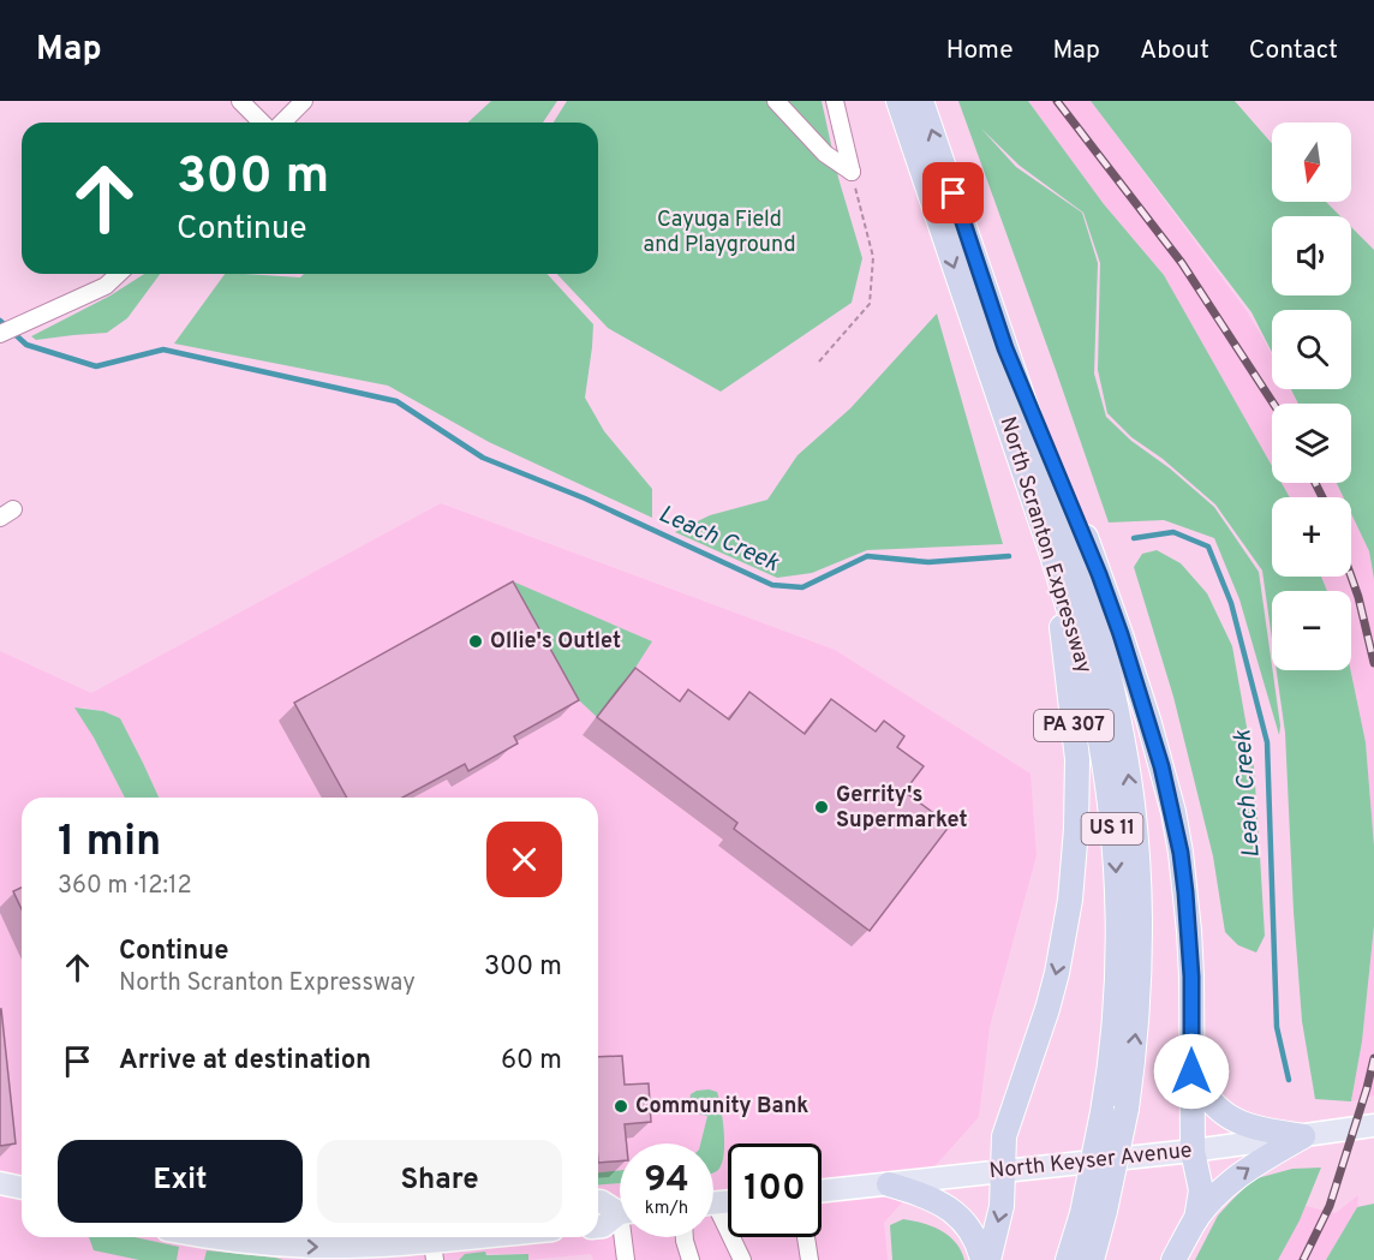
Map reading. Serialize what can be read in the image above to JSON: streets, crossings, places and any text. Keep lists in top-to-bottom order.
{
  "streets": {
    "highway": ["North Scranton Expressway", "PA 307", "US 11"],
    "main road": ["North Keyser Avenue"]
  },
  "crossings": [
    ["North Scranton Expressway", "PA 307"],
    ["PA 307", "North Keyser Avenue"]
  ],
  "water": ["Leach Creek"],
  "parks": ["Cayuga Field and Playground"],
  "places": ["Ollie's Outlet", "Gerrity's Supermarket", "Community Bank"],
  "north": "bottom",
  "page": {
    "header": "Map",
    "nav": [
      "Home",
      "Map",
      "About",
      "Contact"
    ],
    "map_buttons": ["+", "−"],
    "turn": ["300 m", "Continue"],
    "heading": ["1 min", "360 m · 12:12"],
    "list": [
      {
        "name": "Continue",
        "note": "North Scranton Expressway",
        "value": "300 m"
      },
      {
        "name": "Arrive at destination",
        "value": "60 m"
      }
    ],
    "buttons": ["Exit", "Share"],
    "speed": "94 km/h",
    "limit": "100"
  }
}
